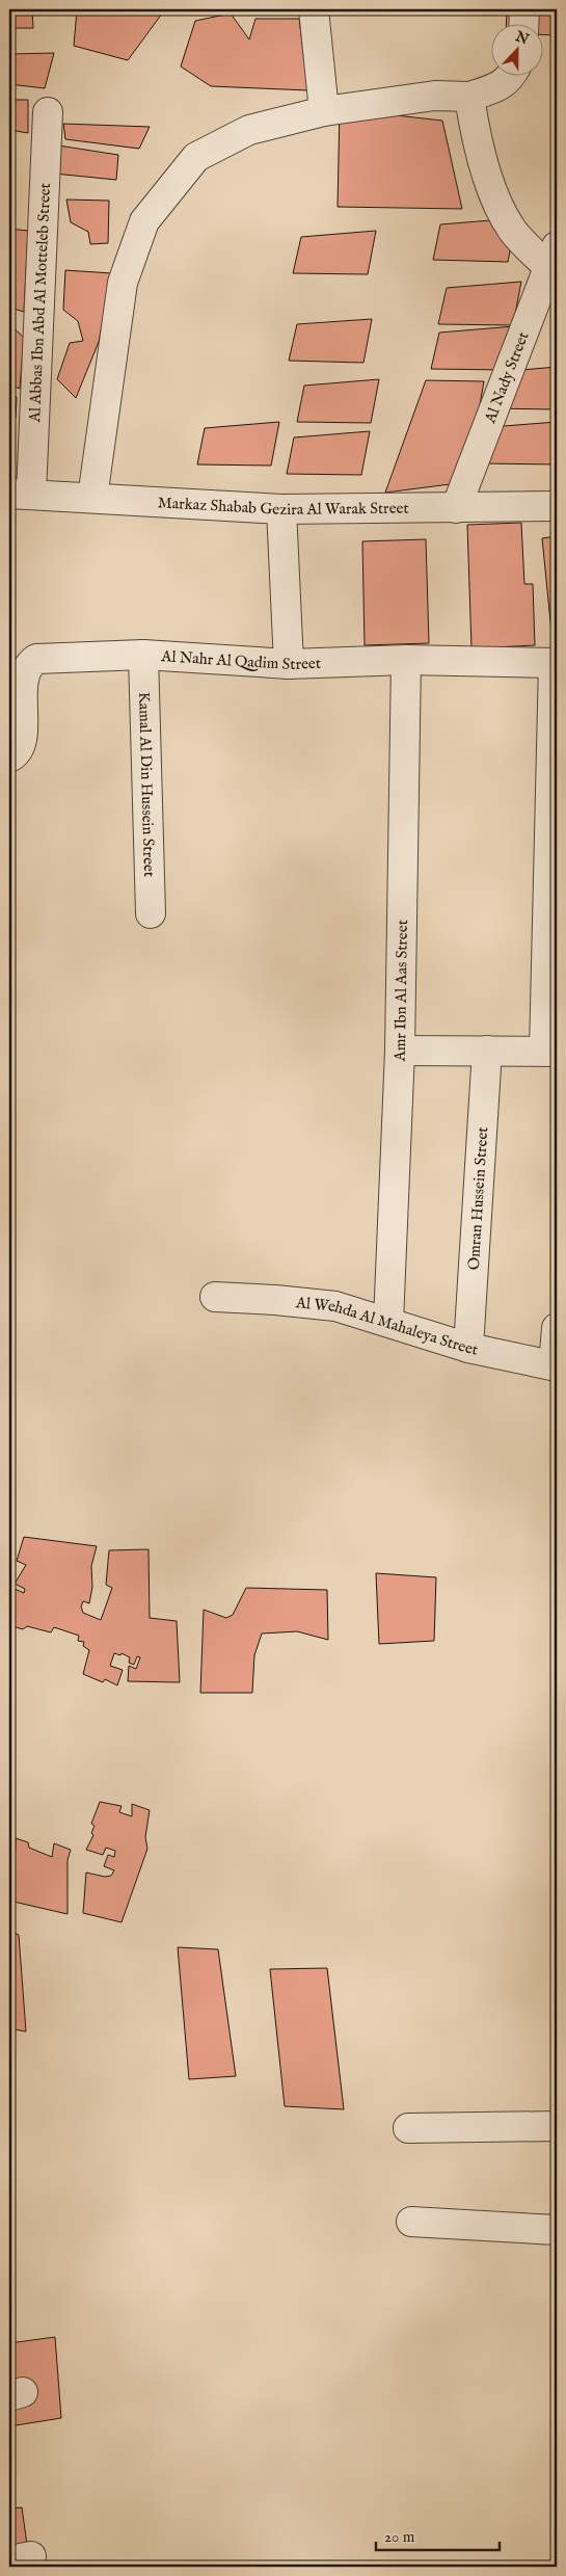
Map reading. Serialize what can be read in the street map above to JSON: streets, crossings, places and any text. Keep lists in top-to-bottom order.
{
  "streets": {
    "street": [
      "Al Abbas Ibn Abd Al Motteleb Street",
      "Al Nady Street",
      "Markaz Shabab Gezira Al Warak Street",
      "Al Nahr Al Qadim Street",
      "Kamal Al Din Hussein Street",
      "Amr Ibn Al Aas Street",
      "Omran Hussein Street",
      "Al Wehda Al Mahaleya Street"
    ]
  },
  "crossings": [
    ["Al Abbas Ibn Abd Al Motteleb Street", "Markaz Shabab Gezira Al Warak Street"],
    ["Al Nady Street", "Markaz Shabab Gezira Al Warak Street"],
    ["Al Nahr Al Qadim Street", "Kamal Al Din Hussein Street"],
    ["Al Nahr Al Qadim Street", "Amr Ibn Al Aas Street"],
    ["Amr Ibn Al Aas Street", "Al Wehda Al Mahaleya Street"],
    ["Omran Hussein Street", "Al Wehda Al Mahaleya Street"]
  ],
  "scale_bar": "20 m",
  "north": "top"
}
